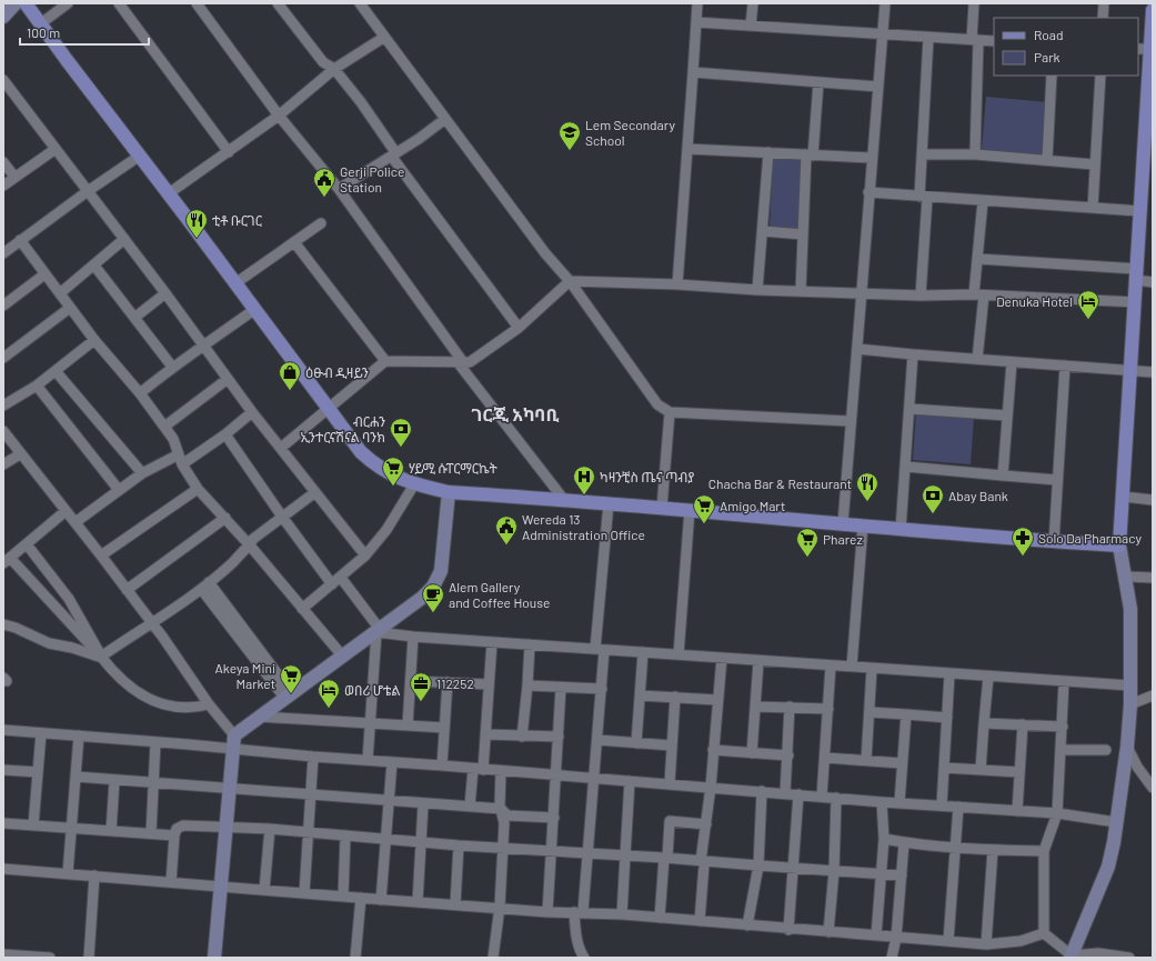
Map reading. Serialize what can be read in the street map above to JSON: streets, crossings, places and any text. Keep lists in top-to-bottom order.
{
  "districts": ["ገርጂ አካባቢ"],
  "places": {
    "school or university": ["Lem Secondary School"],
    "public building": ["Gerji Police Station", "Wereda 13 Administration Office"],
    "restaurant": ["ቲቶ ቡርገር", "Chacha Bar & Restaurant"],
    "hotel": ["Denuka Hotel", "ወበሪ ሆቴል"],
    "shop": ["ዕፁብ ዲዛይን"],
    "bank": ["ብርሐን ኢንተርናሽናል ባንክ", "Abay Bank"],
    "supermarket": [
      "ሃይሚ ሱፐርማርኬት",
      "Amigo Mart",
      "Pharez",
      "Akeya Mini Market"
    ],
    "hospital": ["ካዛንቺስ ጤና ጣብያ"],
    "pharmacy": ["Solo Da Pharmacy"],
    "cafe": ["Alem Gallery and Coffee House"],
    "office": ["112252"]
  },
  "legend": ["Road", "Park"],
  "scale_bar": "100 m"
}
